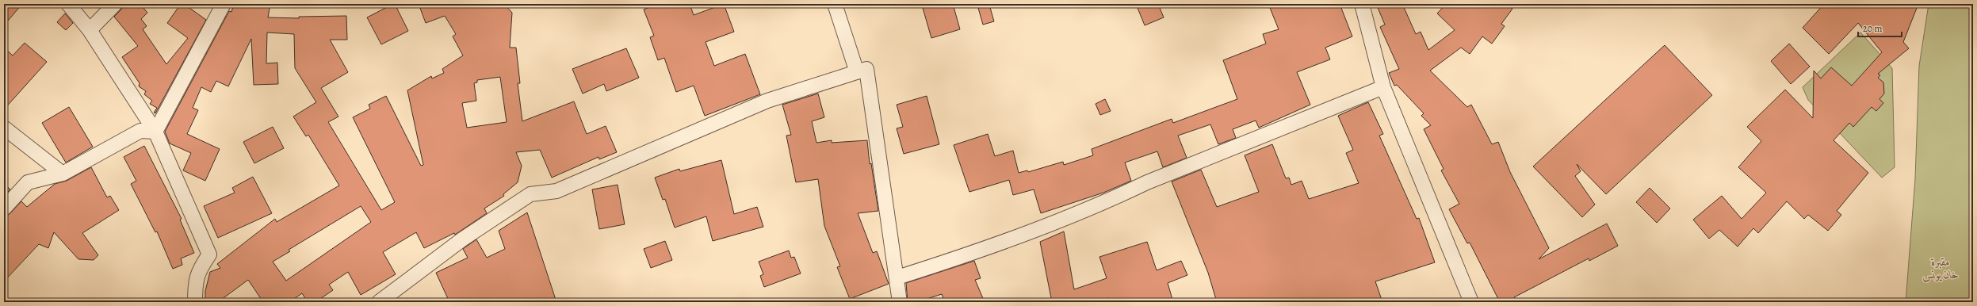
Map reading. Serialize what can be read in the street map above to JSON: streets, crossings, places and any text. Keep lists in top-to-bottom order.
{
  "parks": ["مقبرة خان يونس"],
  "scale_bar": "20 m"
}
